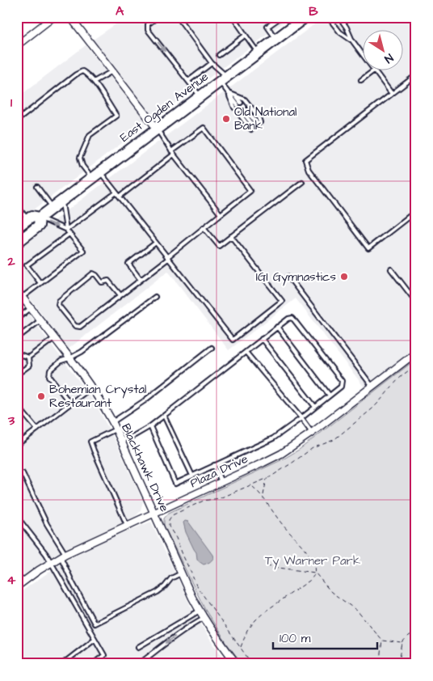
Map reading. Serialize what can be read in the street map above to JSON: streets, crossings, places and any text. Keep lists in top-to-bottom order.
{
  "streets": {
    "main road": ["East Ogden Avenue"],
    "street": ["Blackhawk Drive", "Plaza Drive"]
  },
  "crossings": [
    ["Blackhawk Drive", "Plaza Drive"]
  ],
  "parks": ["Ty Warner Park"],
  "places": ["Old National Bank", "IGI Gymnastics", "Bohemian Crystal Restaurant"],
  "scale_bar": "100 m",
  "north": "bottom right",
  "grid": {
    "columns": ["A", "B"],
    "rows": [
      "1",
      "2",
      "3",
      "4"
    ]
  }
}
